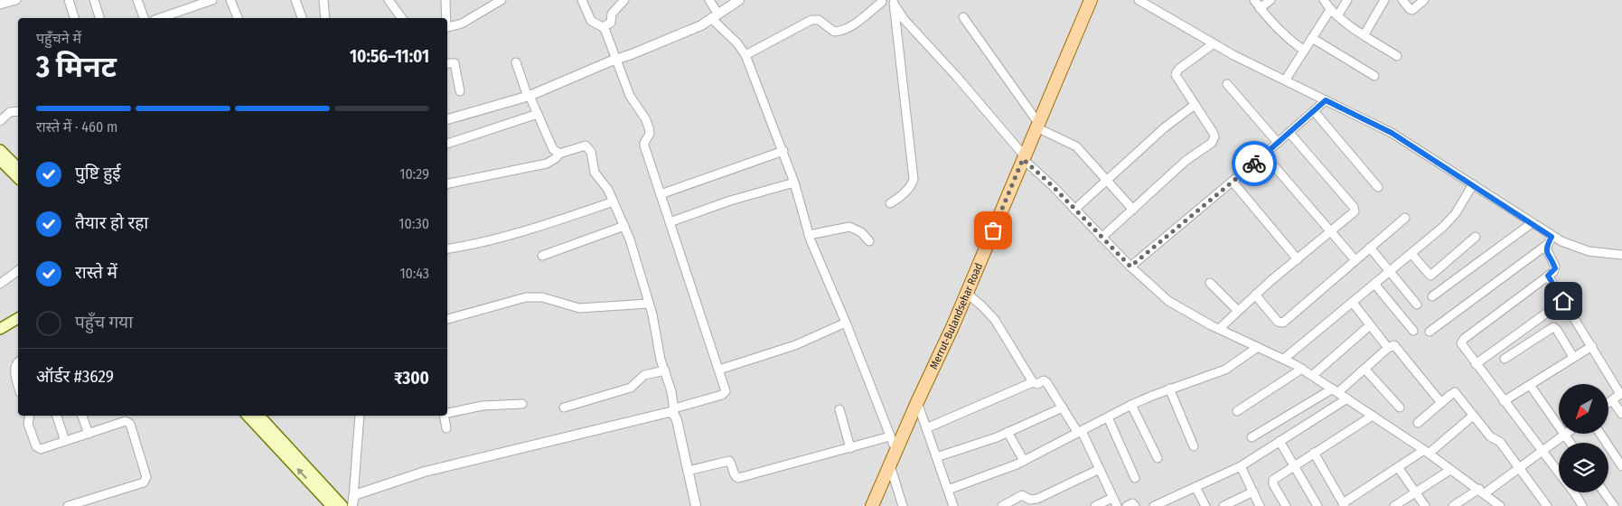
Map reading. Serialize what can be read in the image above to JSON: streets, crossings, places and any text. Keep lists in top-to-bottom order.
{
  "streets": {
    "main road": ["Merrut-Bulandsehar Road"]
  },
  "north": "bottom left",
  "page": {
    "heading": ["3 मिनट", "पहुँचने में", "10:56–11:01"],
    "panel": ["ऑर्डर #3629", "₹300"],
    "bar": "रास्ते में · 460 m",
    "list": [
      ["पुष्टि हुई", "10:29"],
      ["तैयार हो रहा", "10:30"],
      ["रास्ते में", "10:43"],
      "पहुँच गया"
    ]
  }
}
